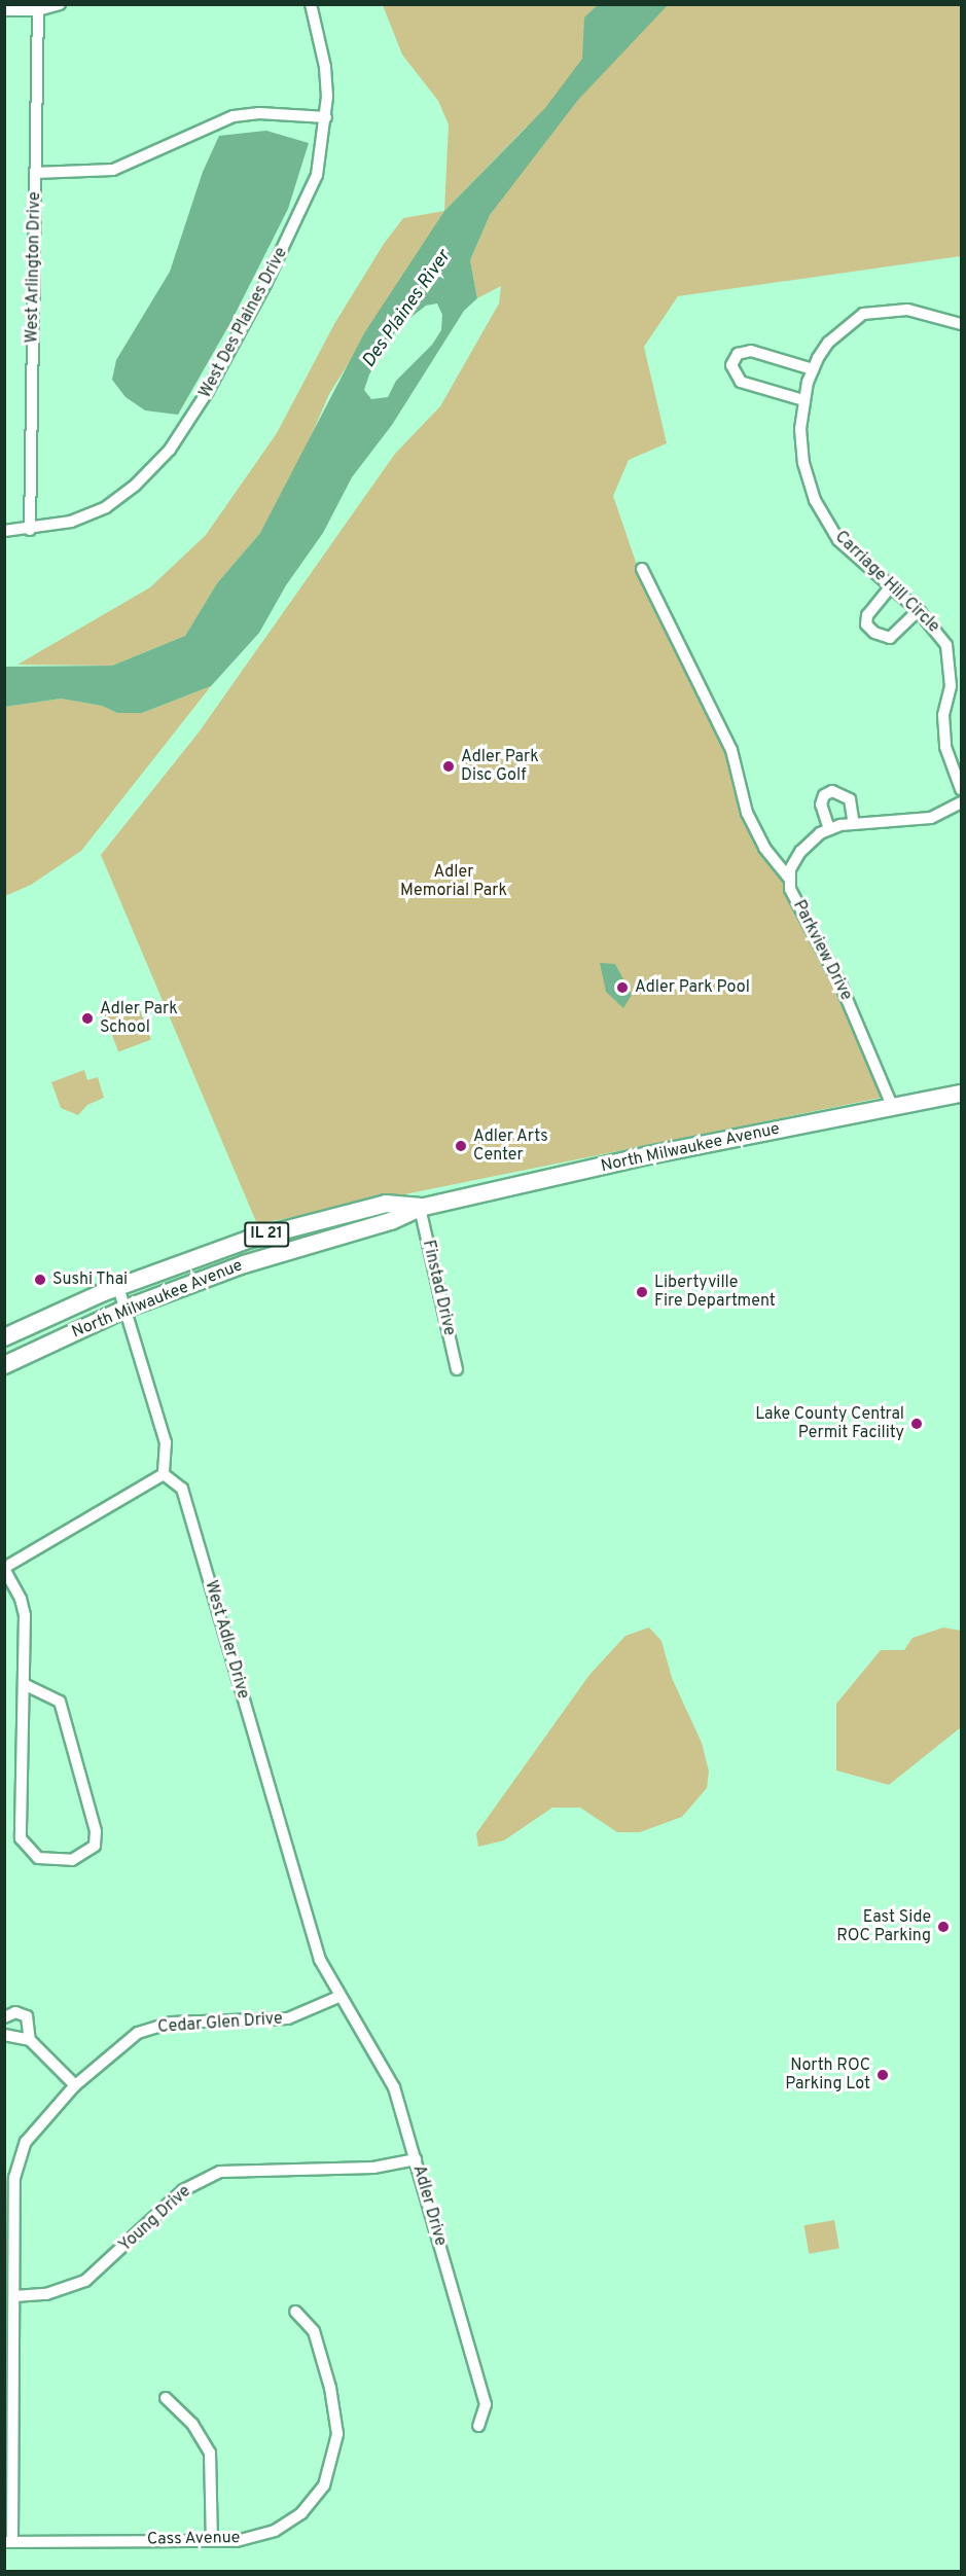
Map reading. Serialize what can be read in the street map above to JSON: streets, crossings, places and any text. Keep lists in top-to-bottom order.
{
  "streets": {
    "main road": ["North Milwaukee Avenue", "IL 21"],
    "street": [
      "West Arlington Drive",
      "West Des Plaines Drive",
      "Carriage Hill Circle",
      "Parkview Drive",
      "Finstad Drive",
      "West Adler Drive",
      "Cedar Glen Drive",
      "Adler Drive",
      "Young Drive",
      "Cass Avenue"
    ]
  },
  "crossings": [
    ["West Arlington Drive", "West Des Plaines Drive"],
    ["Parkview Drive", "North Milwaukee Avenue"],
    ["North Milwaukee Avenue", "Finstad Drive"],
    ["West Adler Drive", "Cedar Glen Drive"],
    ["West Adler Drive", "Adler Drive"],
    ["Cedar Glen Drive", "Adler Drive"],
    ["Cedar Glen Drive", "Young Drive"],
    ["Cedar Glen Drive", "Cass Avenue"],
    ["Adler Drive", "Young Drive"]
  ],
  "water": ["Des Plaines River"],
  "parks": ["Adler Memorial Park"],
  "places": [
    "Adler Park Disc Golf",
    "Adler Park Pool",
    "Adler Park School",
    "Adler Arts Center",
    "Sushi Thai",
    "Libertyville Fire Department",
    "Lake County Central Permit Facility",
    "East Side ROC Parking",
    "North ROC Parking Lot"
  ]
}
